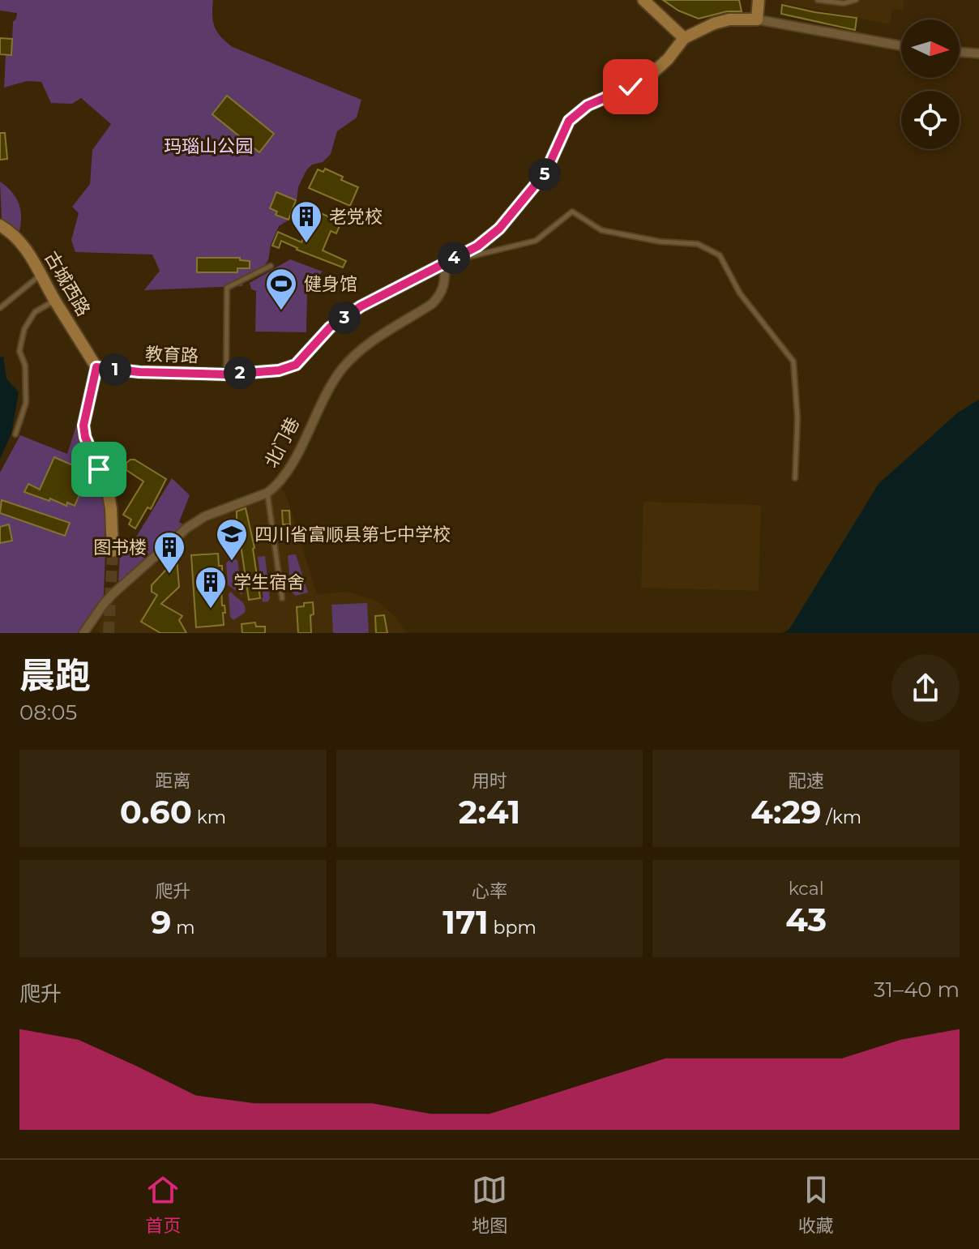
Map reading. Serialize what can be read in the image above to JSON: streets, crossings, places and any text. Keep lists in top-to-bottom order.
{
  "streets": {
    "street": ["古城西路", "教育路", "北门巷"]
  },
  "crossings": [
    ["古城西路", "教育路"],
    ["教育路", "北门巷"]
  ],
  "parks": ["玛瑙山公园"],
  "places": {
    "building": ["老党校", "图书楼", "学生宿舍"],
    "sports": ["健身馆"],
    "school or university": ["四川省富顺县第七中学校"]
  },
  "north": "right",
  "page": {
    "pins": [
      "5",
      "4",
      "3",
      "1",
      "2"
    ],
    "heading": ["晨跑", "08:05"],
    "stats": [
      ["距离", "0.60 km"],
      ["用时", "2:41"],
      ["配速", "4:29 /km"],
      ["爬升", "9 m"],
      ["心率", "171 bpm"],
      ["kcal", "43"]
    ],
    "chart": ["爬升", "31–40 m"],
    "tabs": ["首页", "地图", "收藏"]
  }
}
